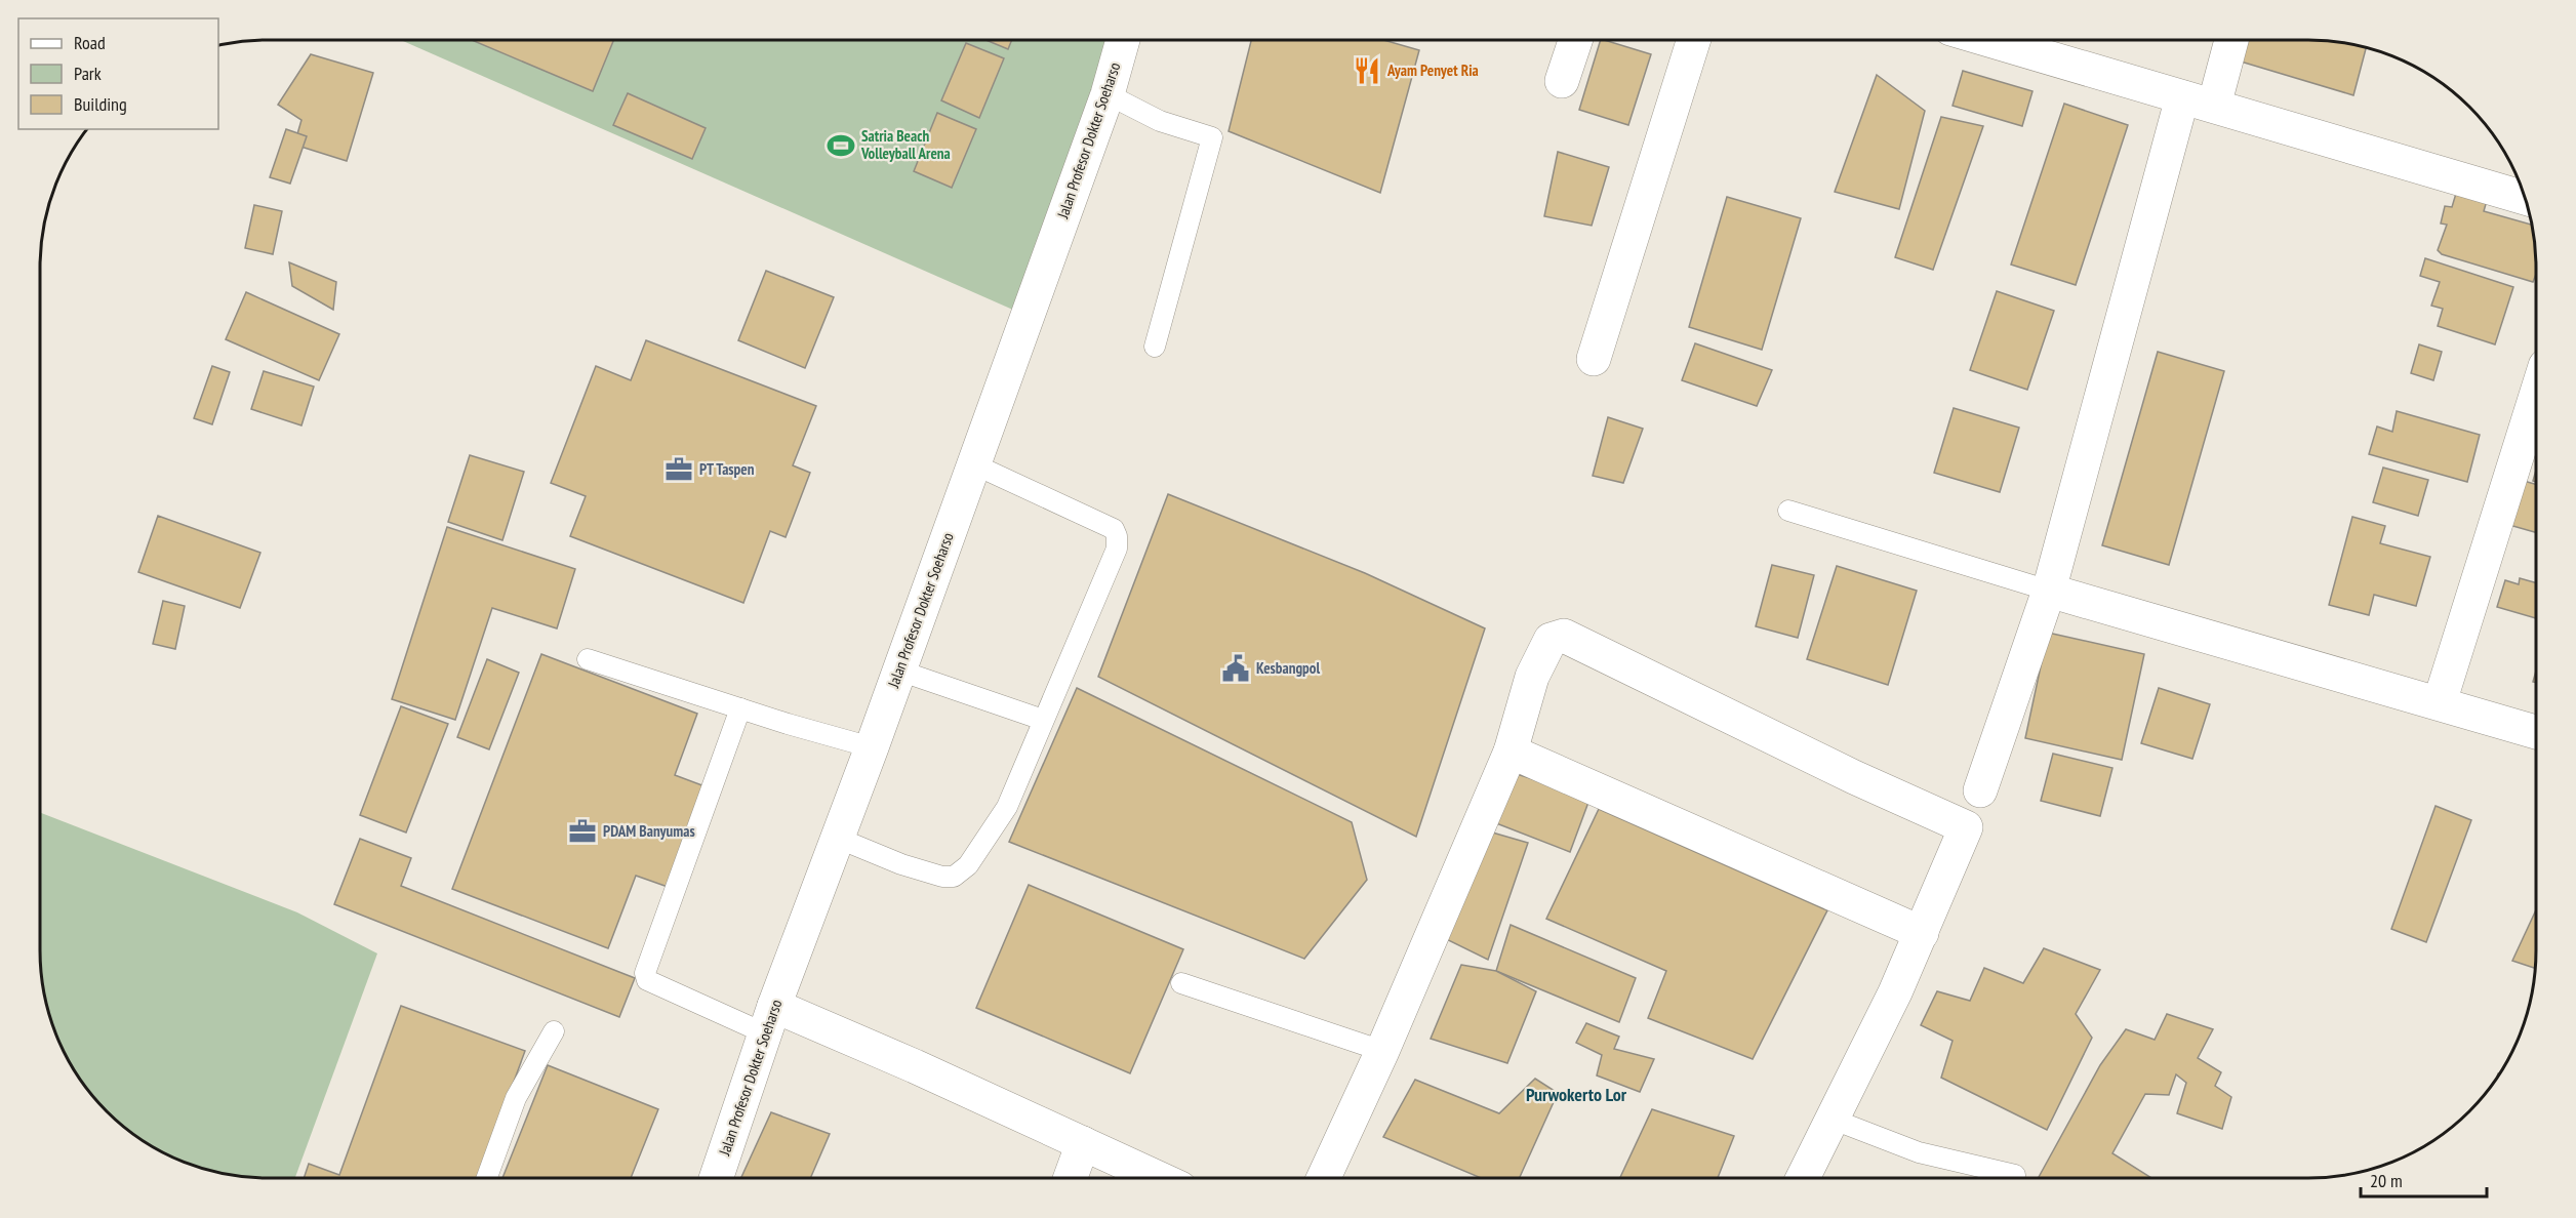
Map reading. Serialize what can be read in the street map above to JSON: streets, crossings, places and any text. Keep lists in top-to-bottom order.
{
  "streets": {
    "street": ["Jalan Profesor Dokter Soeharso"]
  },
  "districts": ["Purwokerto Lor"],
  "places": {
    "restaurant": ["Ayam Penyet Ria"],
    "sports": ["Satria Beach Volleyball Arena"],
    "office": ["PT Taspen", "PDAM Banyumas"],
    "public building": ["Kesbangpol"]
  },
  "legend": ["Road", "Park", "Building"],
  "scale_bar": "20 m"
}
